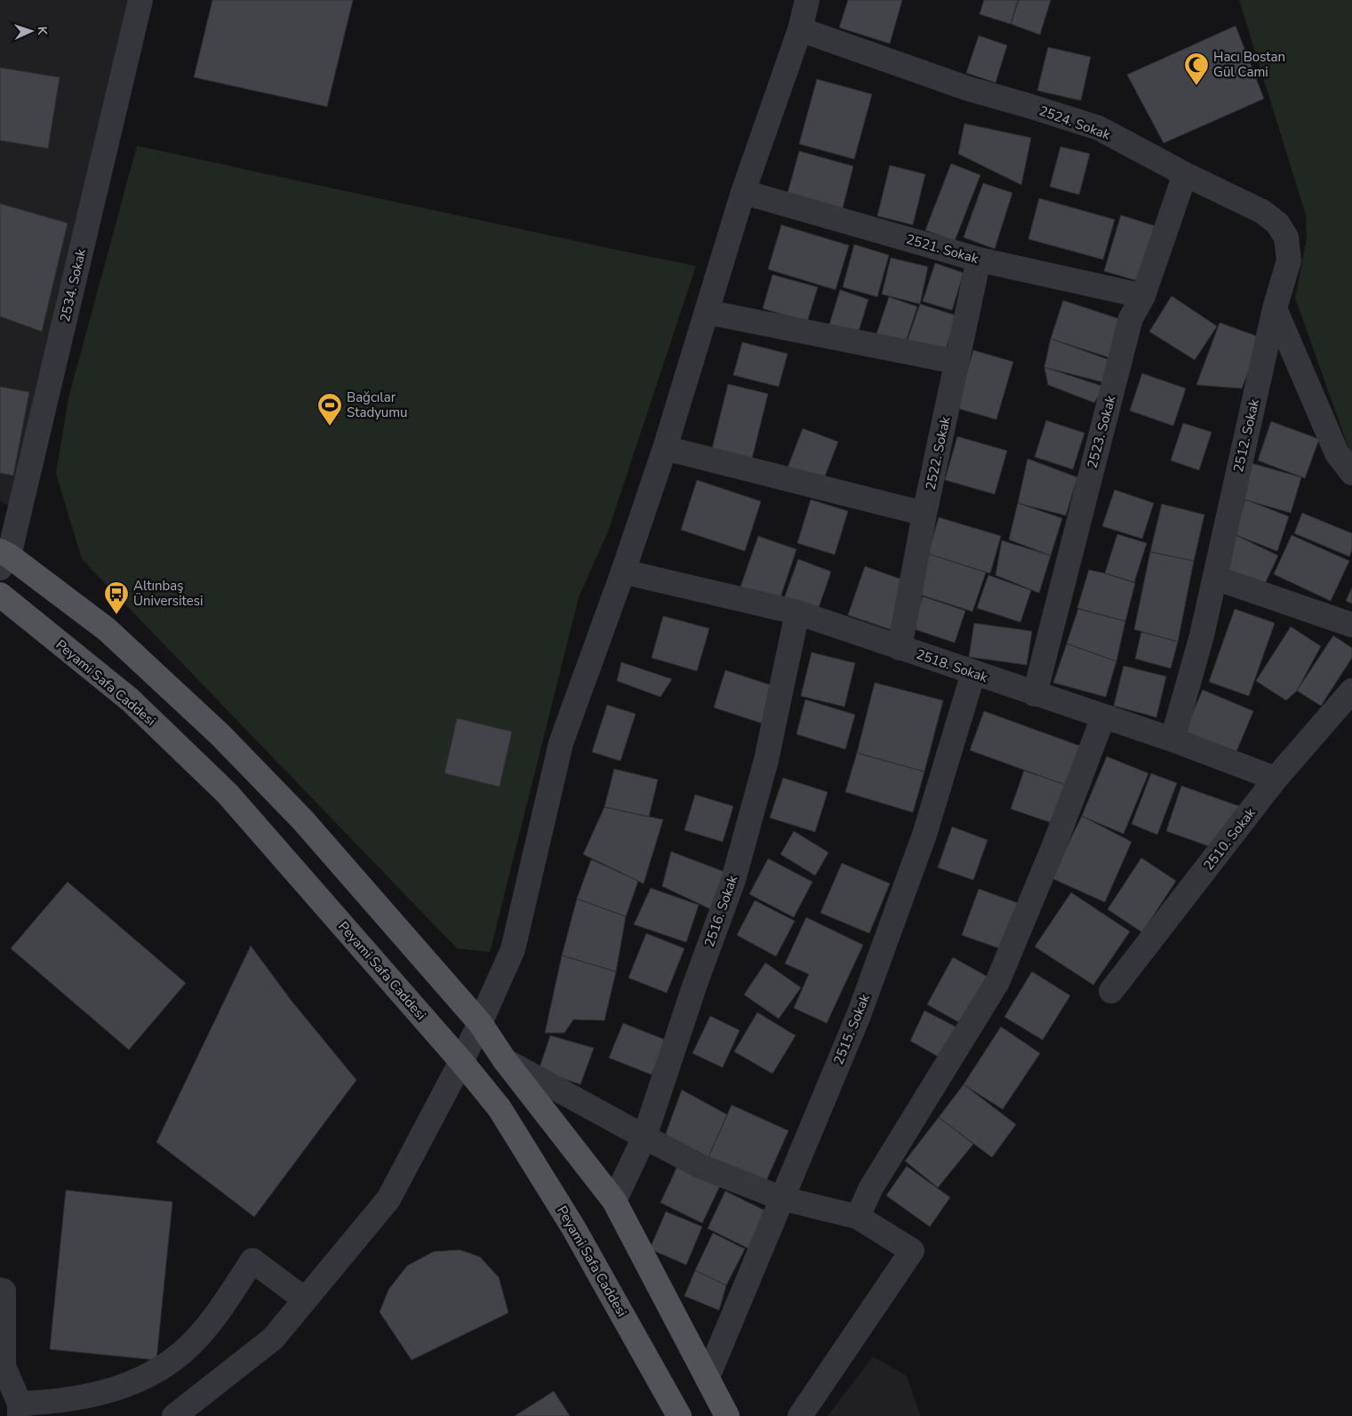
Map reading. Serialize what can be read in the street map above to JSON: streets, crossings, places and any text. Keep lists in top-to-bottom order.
{
  "streets": {
    "main road": ["Peyami Safa Caddesi"],
    "street": [
      "2524. Sokak",
      "2521. Sokak",
      "2534. Sokak",
      "2523. Sokak",
      "2512. Sokak",
      "2522. Sokak",
      "2518. Sokak",
      "2510. Sokak",
      "2516. Sokak",
      "2515. Sokak"
    ]
  },
  "crossings": [
    ["2524. Sokak", "2523. Sokak"],
    ["2524. Sokak", "2512. Sokak"],
    ["2521. Sokak", "2523. Sokak"],
    ["2521. Sokak", "2522. Sokak"],
    ["2523. Sokak", "2518. Sokak"],
    ["2512. Sokak", "2518. Sokak"],
    ["2522. Sokak", "2518. Sokak"],
    ["2518. Sokak", "2510. Sokak"],
    ["2518. Sokak", "2516. Sokak"],
    ["2518. Sokak", "2515. Sokak"]
  ],
  "places": {
    "mosque": ["Hacı Bostan Gül Cami"],
    "sports": ["Bağcılar Stadyumu"],
    "bus stop": ["Altınbaş Üniversitesi"]
  },
  "north": "right"
}
